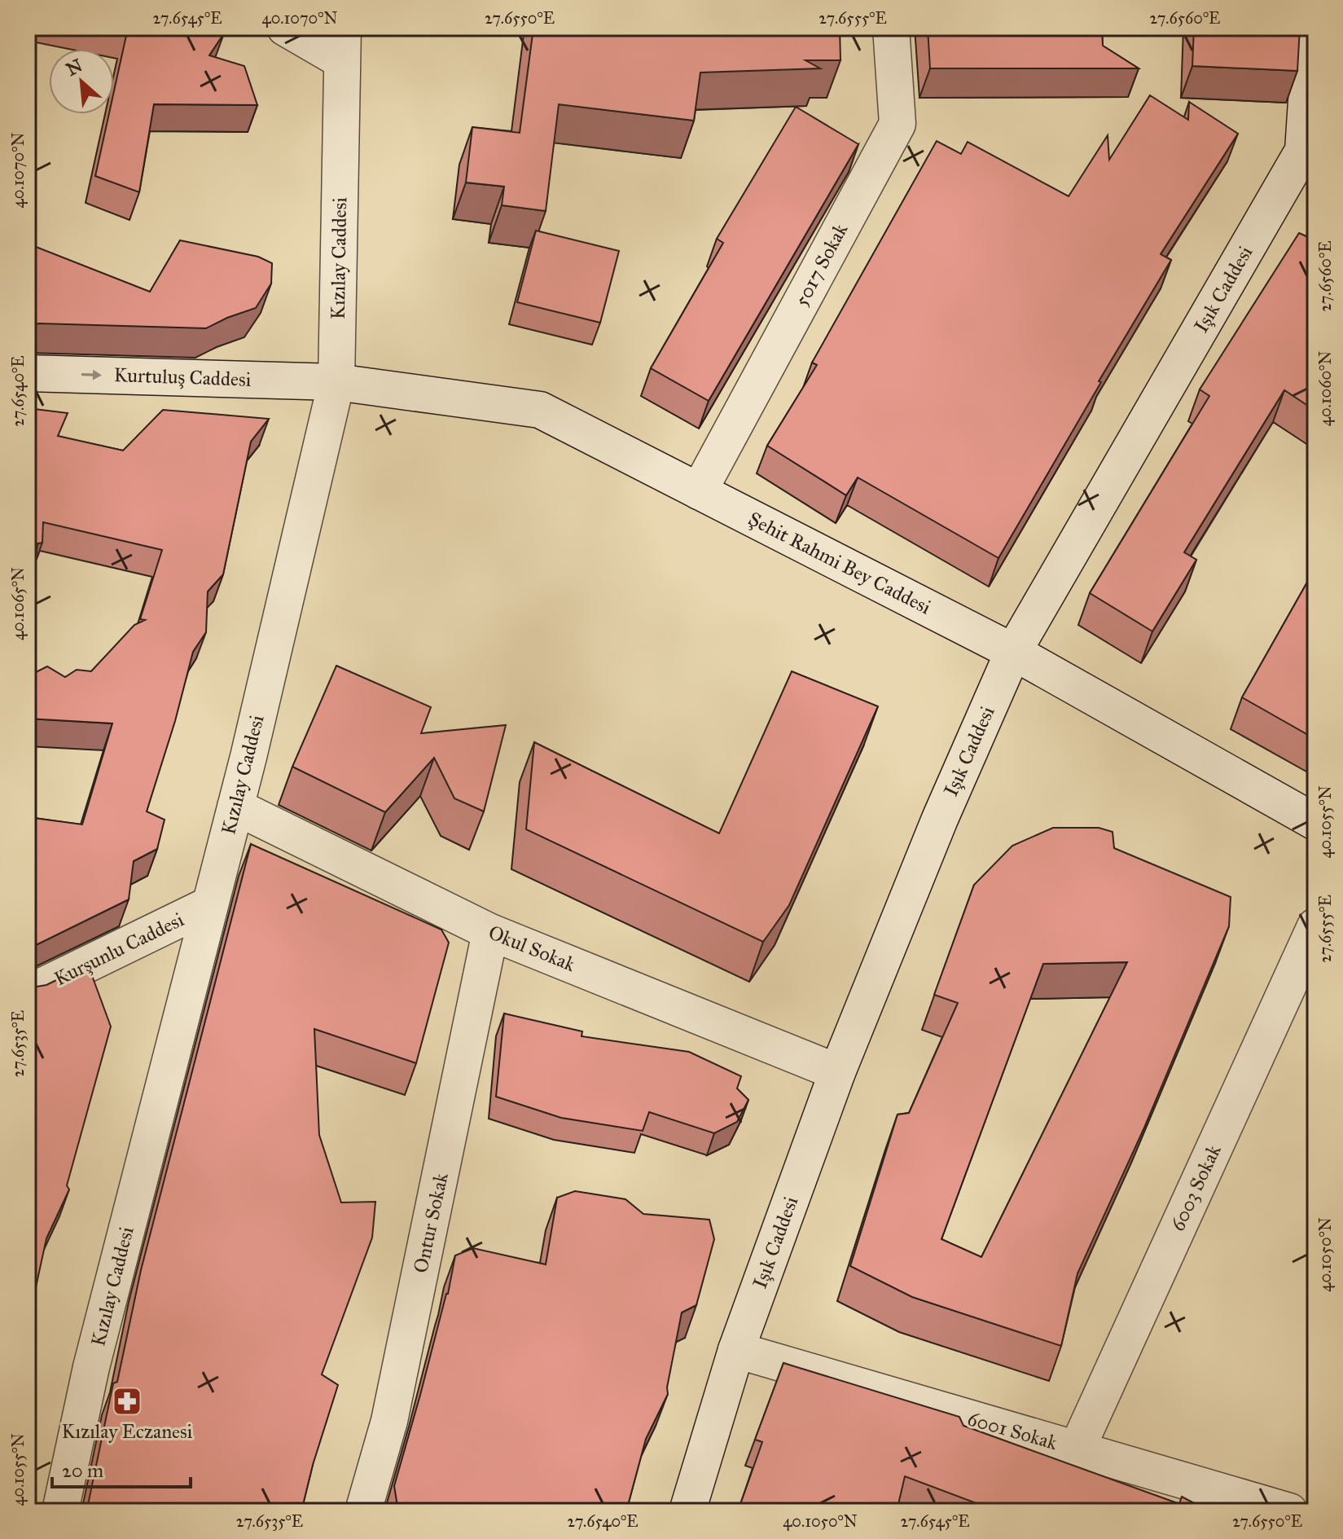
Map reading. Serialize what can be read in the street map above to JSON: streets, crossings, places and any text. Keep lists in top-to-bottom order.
{
  "streets": {
    "street": [
      "Kızılay Caddesi",
      "5017 Sokak",
      "Işık Caddesi",
      "Kurtuluş Caddesi",
      "Şehit Rahmi Bey Caddesi",
      "Okul Sokak",
      "Kurşunlu Caddesi",
      "6003 Sokak",
      "Ontur Sokak",
      "6001 Sokak"
    ]
  },
  "crossings": [
    ["Kızılay Caddesi", "Kurtuluş Caddesi"],
    ["Kızılay Caddesi", "Şehit Rahmi Bey Caddesi"],
    ["Kızılay Caddesi", "Okul Sokak"],
    ["Kızılay Caddesi", "Kurşunlu Caddesi"],
    ["5017 Sokak", "Şehit Rahmi Bey Caddesi"],
    ["Işık Caddesi", "Şehit Rahmi Bey Caddesi"],
    ["Işık Caddesi", "Okul Sokak"],
    ["Işık Caddesi", "6001 Sokak"],
    ["Kurtuluş Caddesi", "Şehit Rahmi Bey Caddesi"],
    ["Okul Sokak", "Ontur Sokak"],
    ["6003 Sokak", "6001 Sokak"]
  ],
  "one_way": ["Kurtuluş Caddesi"],
  "places": {
    "pharmacy": ["Kızılay Eczanesi"]
  },
  "scale_bar": "20 m",
  "north": "top left",
  "coordinates": [
    "27.6545°E",
    "40.1070°N",
    "27.6550°E",
    "27.6555°E",
    "27.6560°E",
    "40.1060°N",
    "27.6540°E",
    "40.1065°N",
    "40.1055°N",
    "27.6535°E",
    "40.1050°N"
  ]
}
